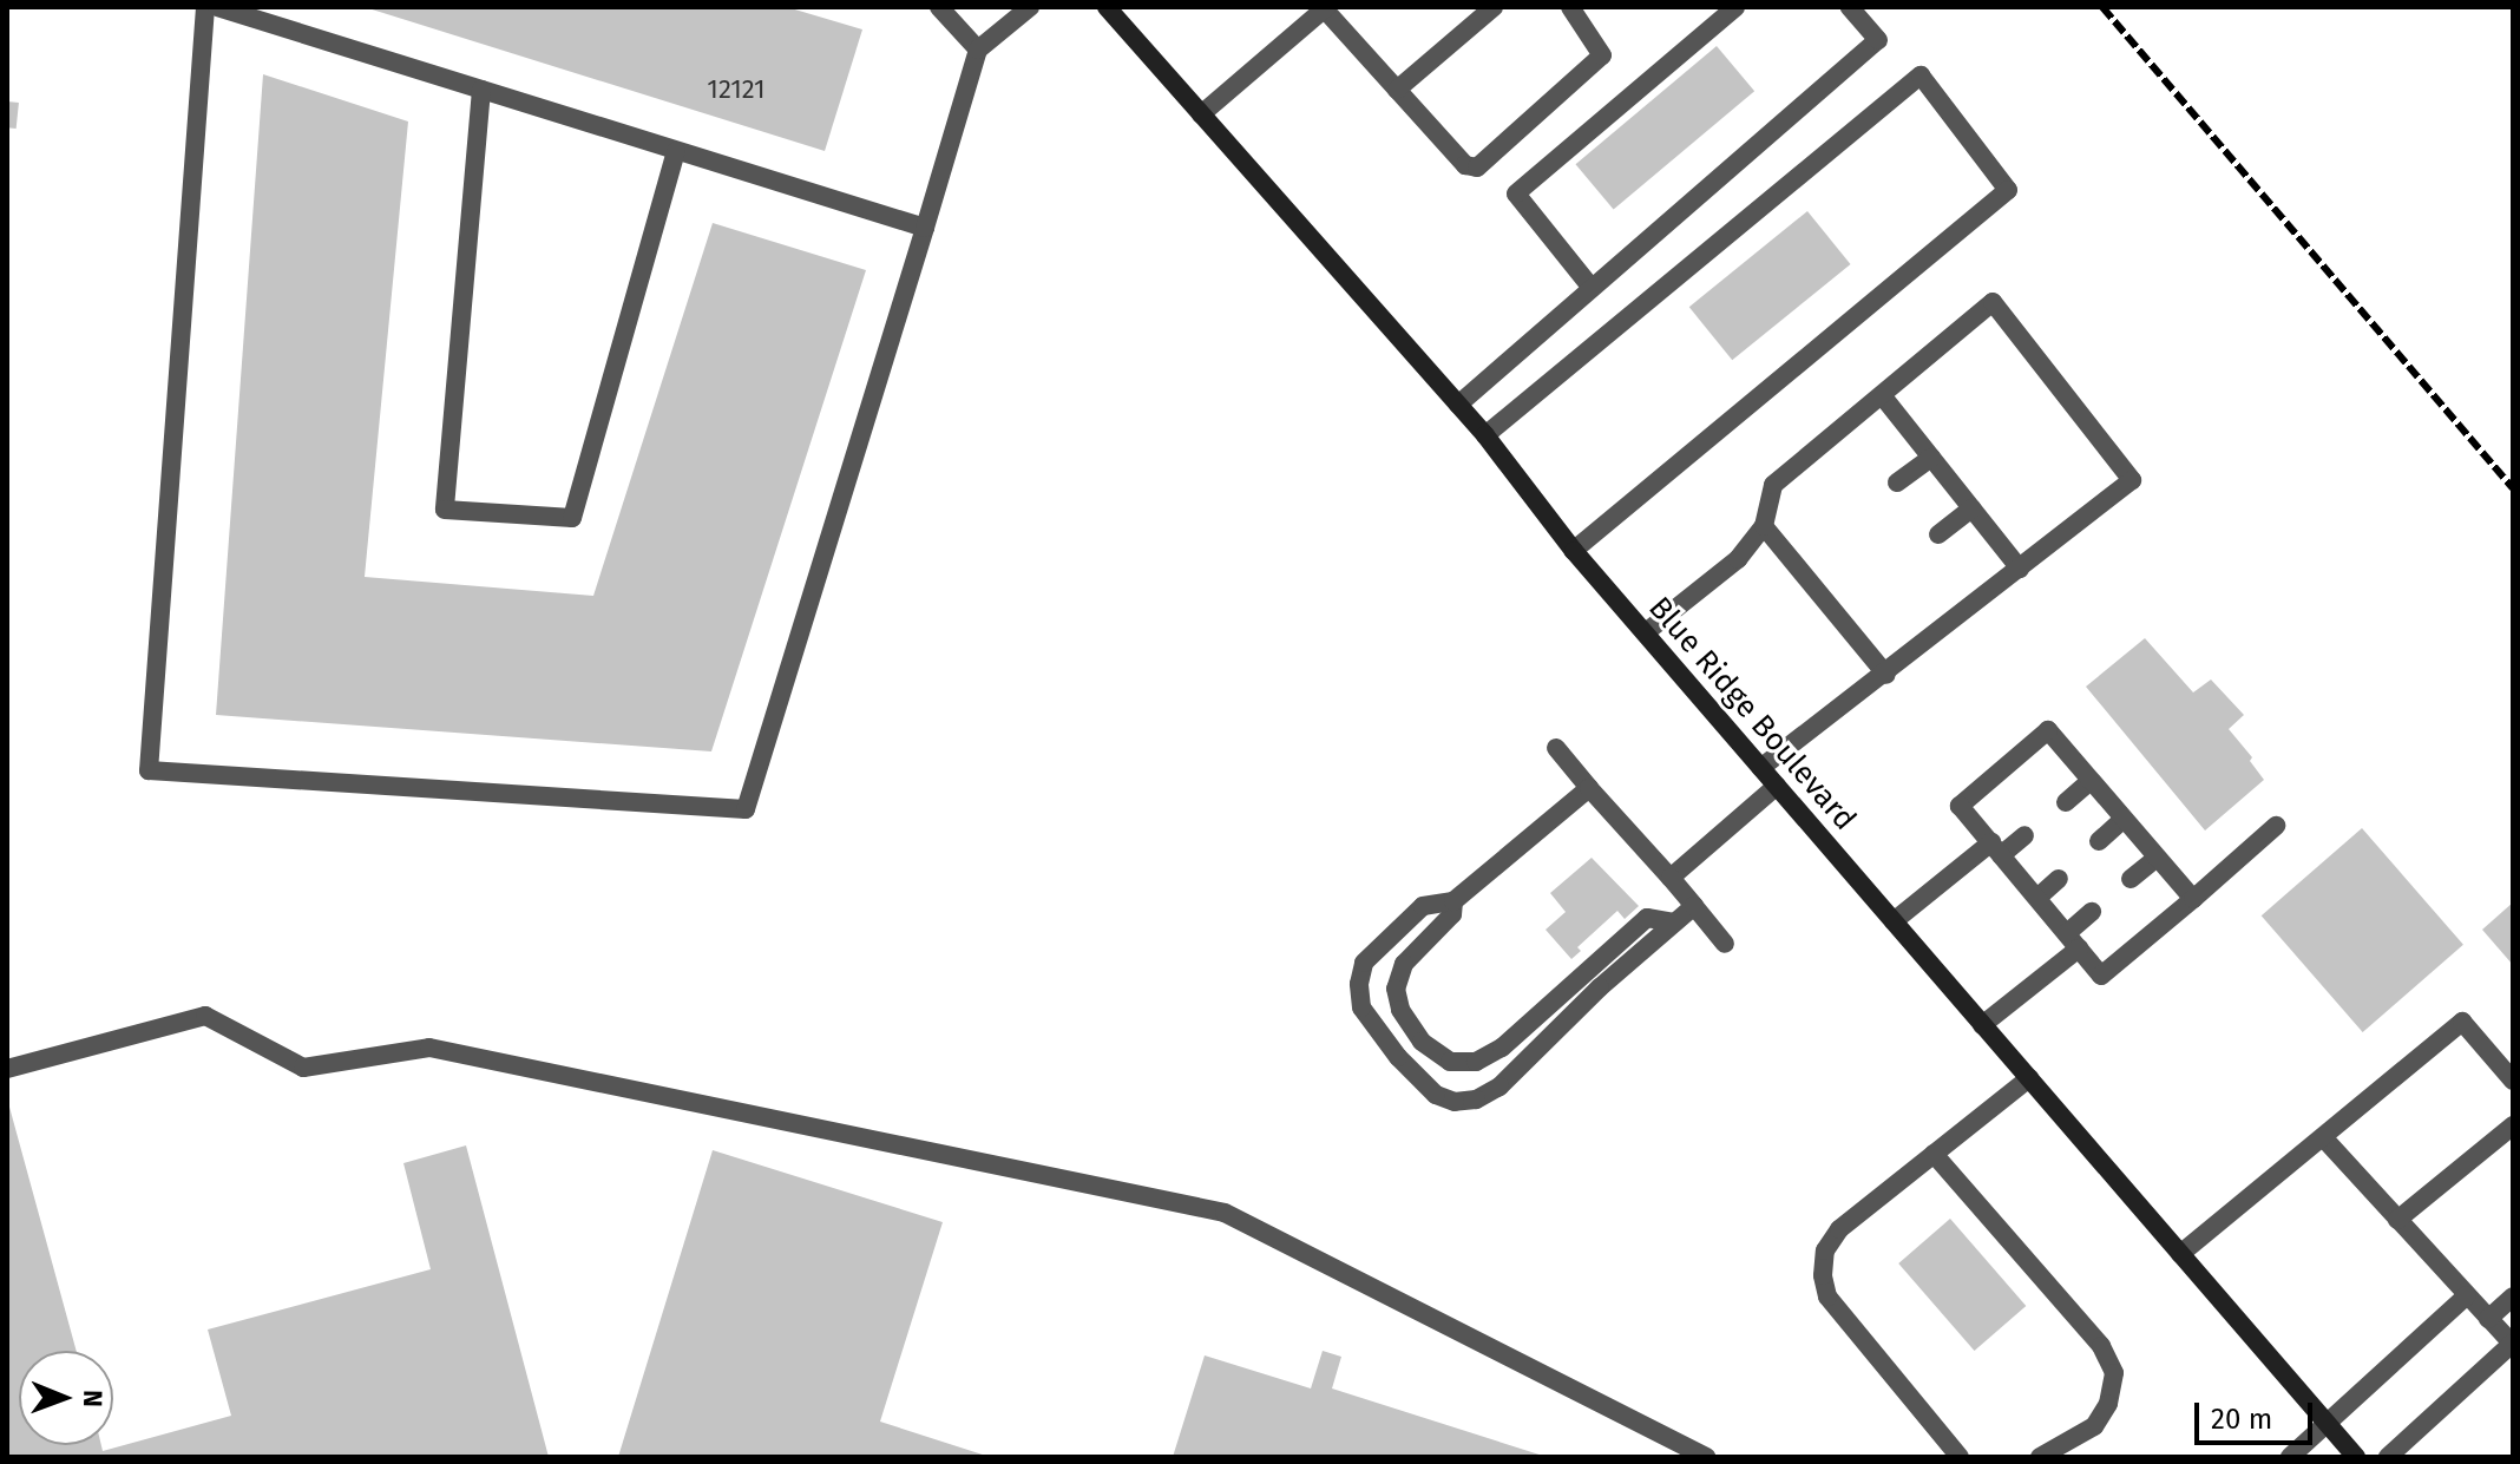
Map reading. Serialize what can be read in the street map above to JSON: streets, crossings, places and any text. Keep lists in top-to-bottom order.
{
  "streets": {
    "main road": ["Blue Ridge Boulevard"]
  },
  "house_numbers": ["12121"],
  "scale_bar": "20 m",
  "north": "right"
}
